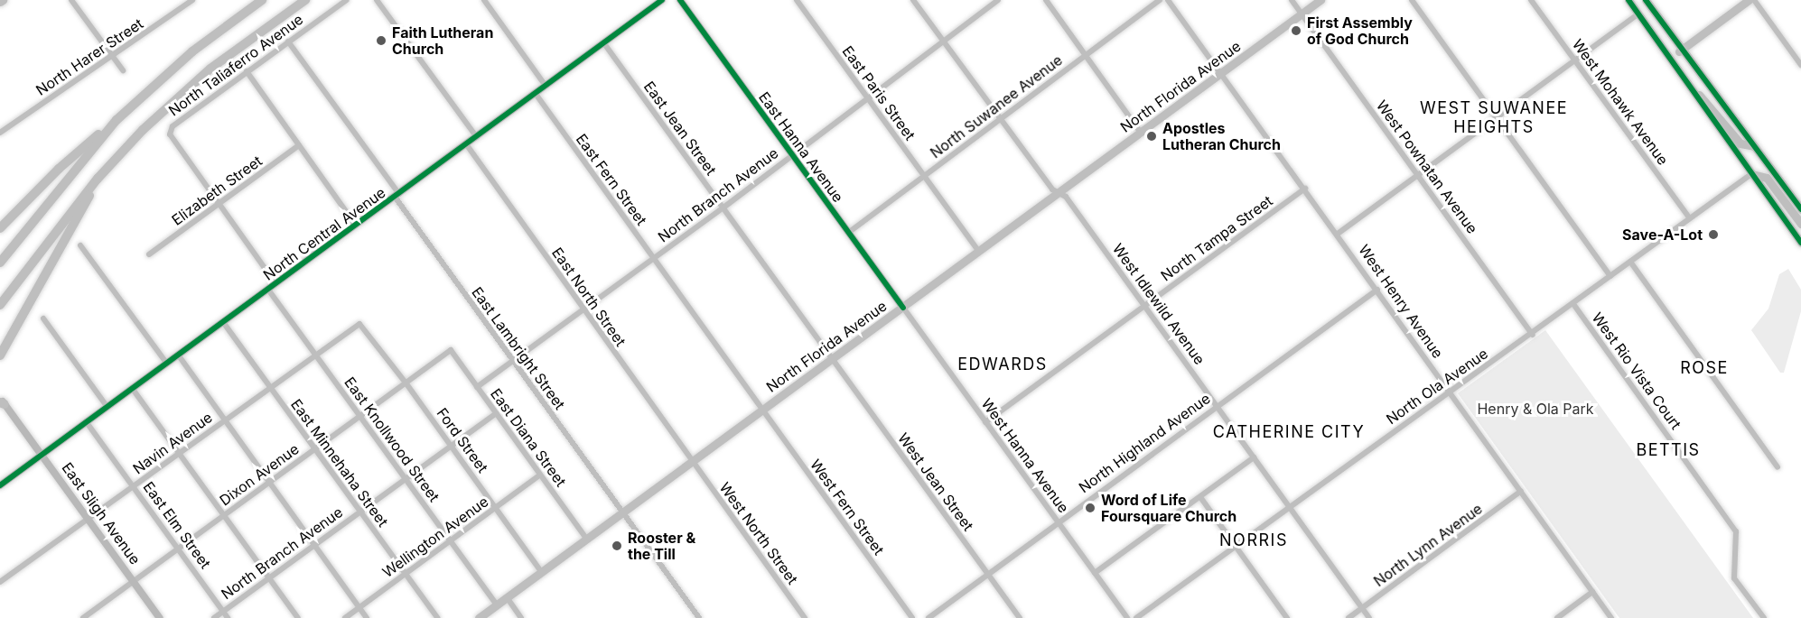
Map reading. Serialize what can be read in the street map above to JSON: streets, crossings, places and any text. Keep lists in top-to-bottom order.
{
  "streets": {
    "main road": ["North Florida Avenue"],
    "street": [
      "North Harer Street",
      "North Taliaferro Avenue",
      "East Paris Street",
      "West Mohawk Avenue",
      "North Suwanee Avenue",
      "East Jean Street",
      "East Hanna Avenue",
      "West Powhatan Avenue",
      "East Fern Street",
      "Elizabeth Street",
      "North Branch Avenue",
      "North Central Avenue",
      "North Tampa Street",
      "East North Street",
      "West Henry Avenue",
      "West Idlewild Avenue",
      "East Lambright Street",
      "West Rio Vista Court",
      "North Ola Avenue",
      "East Diana Street",
      "East Knollwood Street",
      "Ford Street",
      "Navin Avenue",
      "North Highland Avenue",
      "West Hanna Avenue",
      "East Minnehaha Street",
      "Dixon Avenue",
      "West Jean Street",
      "West Fern Street",
      "East Sligh Avenue",
      "East Elm Street",
      "West North Street",
      "Wellington Avenue",
      "North Lynn Avenue"
    ]
  },
  "crossings": [
    ["North Taliaferro Avenue", "Elizabeth Street"],
    ["North Taliaferro Avenue", "East Lambright Street"],
    ["North Florida Avenue", "East Paris Street"],
    ["North Florida Avenue", "East Jean Street"],
    ["North Florida Avenue", "East Hanna Avenue"],
    ["North Florida Avenue", "West Powhatan Avenue"],
    ["North Florida Avenue", "East Fern Street"],
    ["North Florida Avenue", "East North Street"],
    ["North Florida Avenue", "West Henry Avenue"],
    ["North Florida Avenue", "West Idlewild Avenue"],
    ["North Florida Avenue", "East Lambright Street"],
    ["North Florida Avenue", "East Diana Street"],
    ["North Florida Avenue", "East Knollwood Street"],
    ["North Florida Avenue", "Ford Street"],
    ["North Florida Avenue", "West Hanna Avenue"],
    ["North Florida Avenue", "West Jean Street"],
    ["North Florida Avenue", "West Fern Street"],
    ["North Florida Avenue", "West North Street"],
    ["East Paris Street", "North Suwanee Avenue"],
    ["East Paris Street", "North Branch Avenue"],
    ["West Mohawk Avenue", "North Ola Avenue"],
    ["North Suwanee Avenue", "East Hanna Avenue"],
    ["North Suwanee Avenue", "West Idlewild Avenue"],
    ["East Jean Street", "North Branch Avenue"],
    ["East Jean Street", "North Central Avenue"],
    ["East Jean Street", "West Jean Street"],
    ["East Hanna Avenue", "North Branch Avenue"],
    ["East Hanna Avenue", "West Hanna Avenue"],
    ["West Powhatan Avenue", "North Ola Avenue"],
    ["East Fern Street", "North Branch Avenue"],
    ["East Fern Street", "North Central Avenue"],
    ["East Fern Street", "West Fern Street"],
    ["North Branch Avenue", "East North Street"],
    ["North Branch Avenue", "West Idlewild Avenue"],
    ["North Branch Avenue", "East Lambright Street"],
    ["North Branch Avenue", "East Diana Street"],
    ["North Branch Avenue", "East Knollwood Street"],
    ["North Branch Avenue", "Ford Street"],
    ["North Branch Avenue", "East Minnehaha Street"],
    ["North Branch Avenue", "East Elm Street"],
    ["North Central Avenue", "East North Street"],
    ["North Central Avenue", "East Lambright Street"],
    ["North Central Avenue", "East Knollwood Street"],
    ["North Central Avenue", "East Minnehaha Street"],
    ["North Central Avenue", "East Sligh Avenue"],
    ["North Central Avenue", "East Elm Street"],
    ["North Tampa Street", "West Henry Avenue"],
    ["North Tampa Street", "West Idlewild Avenue"],
    ["North Tampa Street", "West Hanna Avenue"],
    ["East North Street", "West North Street"],
    ["West Henry Avenue", "North Ola Avenue"],
    ["West Henry Avenue", "North Highland Avenue"],
    ["West Henry Avenue", "North Lynn Avenue"],
    ["West Idlewild Avenue", "North Ola Avenue"],
    ["West Idlewild Avenue", "North Highland Avenue"],
    ["West Idlewild Avenue", "North Lynn Avenue"],
    ["West Rio Vista Court", "North Ola Avenue"],
    ["East Diana Street", "Dixon Avenue"],
    ["East Diana Street", "Wellington Avenue"],
    ["East Knollwood Street", "Navin Avenue"],
    ["East Knollwood Street", "Dixon Avenue"],
    ["East Knollwood Street", "Wellington Avenue"],
    ["Ford Street", "Navin Avenue"],
    ["Ford Street", "Dixon Avenue"],
    ["Ford Street", "Wellington Avenue"],
    ["Navin Avenue", "East Minnehaha Street"],
    ["Navin Avenue", "East Sligh Avenue"],
    ["Navin Avenue", "East Elm Street"],
    ["North Highland Avenue", "West Hanna Avenue"],
    ["North Highland Avenue", "West Jean Street"],
    ["East Minnehaha Street", "Dixon Avenue"],
    ["East Minnehaha Street", "Wellington Avenue"],
    ["Dixon Avenue", "East Sligh Avenue"],
    ["Dixon Avenue", "East Elm Street"]
  ],
  "districts": [
    "WEST SUWANEE HEIGHTS",
    "EDWARDS",
    "ROSE",
    "CATHERINE CITY",
    "BETTIS",
    "NORRIS"
  ],
  "parks": ["Henry & Ola Park"],
  "places": [
    "First Assembly of God Church",
    "Faith Lutheran Church",
    "Apostles Lutheran Church",
    "Save-A-Lot",
    "Word of Life Foursquare Church",
    "Rooster & the Till"
  ]
}
